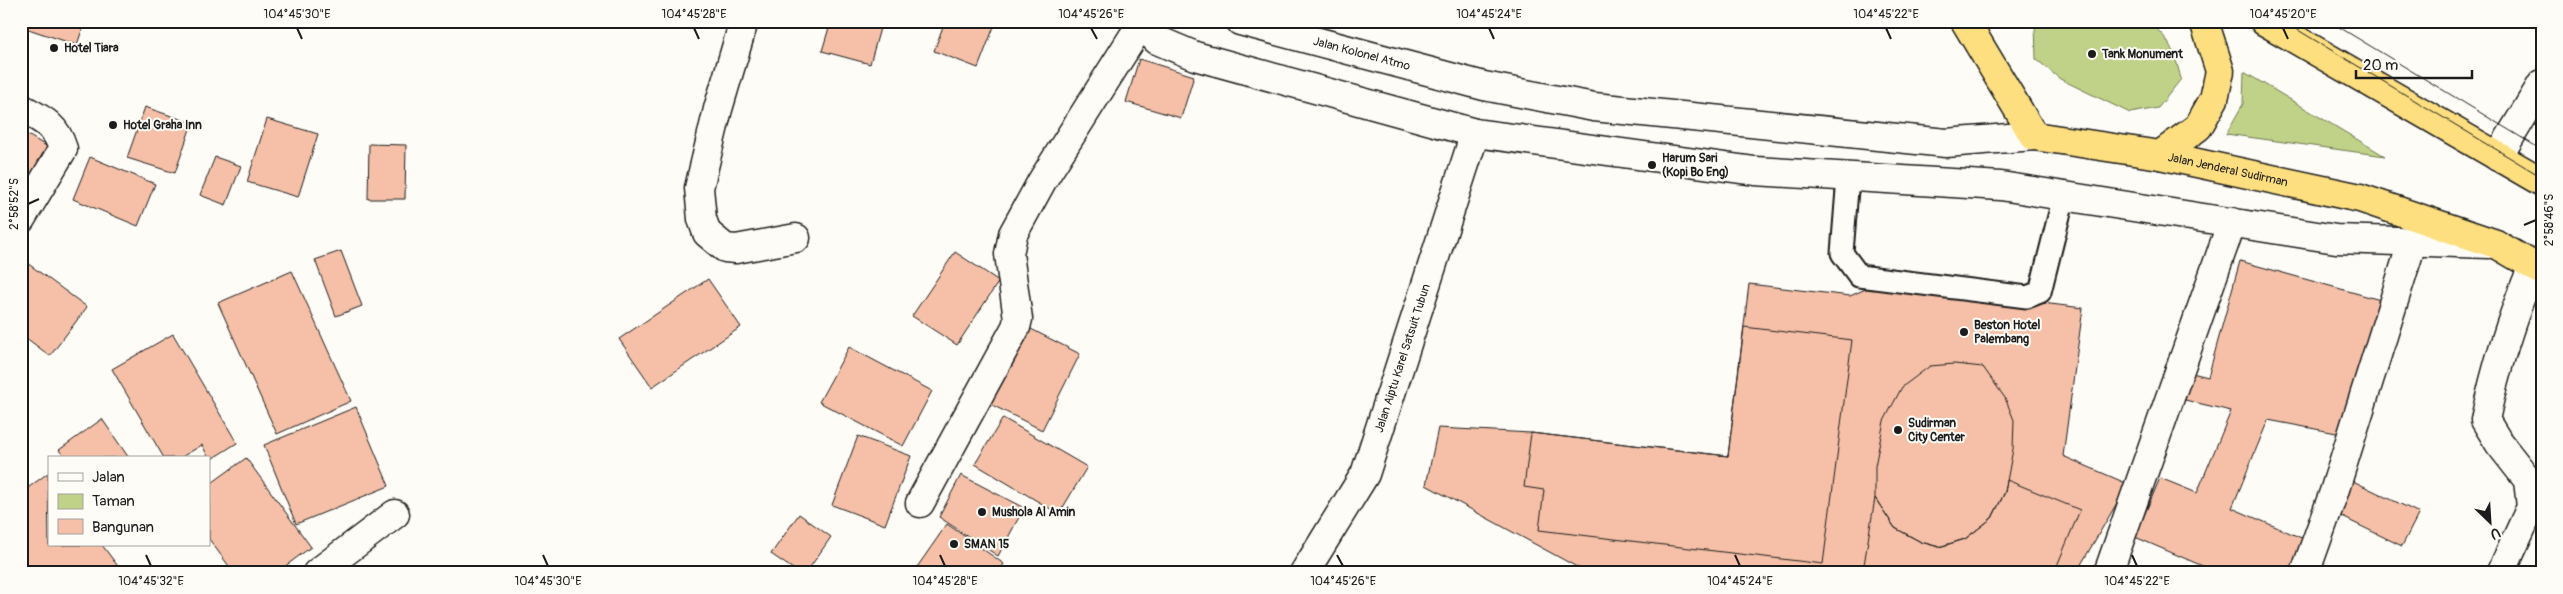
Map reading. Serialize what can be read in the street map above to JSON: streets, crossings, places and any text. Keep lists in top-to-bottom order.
{
  "streets": {
    "highway": ["Jalan Jenderal Sudirman"],
    "street": ["Jalan Kolonel Atmo", "Jalan Aiptu Karel Satsuit Tubun"]
  },
  "crossings": [
    ["Jalan Kolonel Atmo", "Jalan Jenderal Sudirman"]
  ],
  "places": [
    "Hotel Tiara",
    "Tank Monument",
    "Hotel Graha Inn",
    "Harum Sari (Kopi Bo Eng)",
    "Beston Hotel Palembang",
    "Sudirman City Center",
    "Mushola Al Amin",
    "SMAN 15"
  ],
  "legend": ["Jalan", "Taman", "Bangunan"],
  "scale_bar": "20 m",
  "north": "bottom right",
  "coordinates": [
    "104°45'30\"E",
    "104°45'28\"E",
    "104°45'26\"E",
    "104°45'24\"E",
    "104°45'22\"E",
    "104°45'20\"E",
    "2°58'52\"S",
    "2°58'46\"S",
    "104°45'32\"E"
  ]
}
